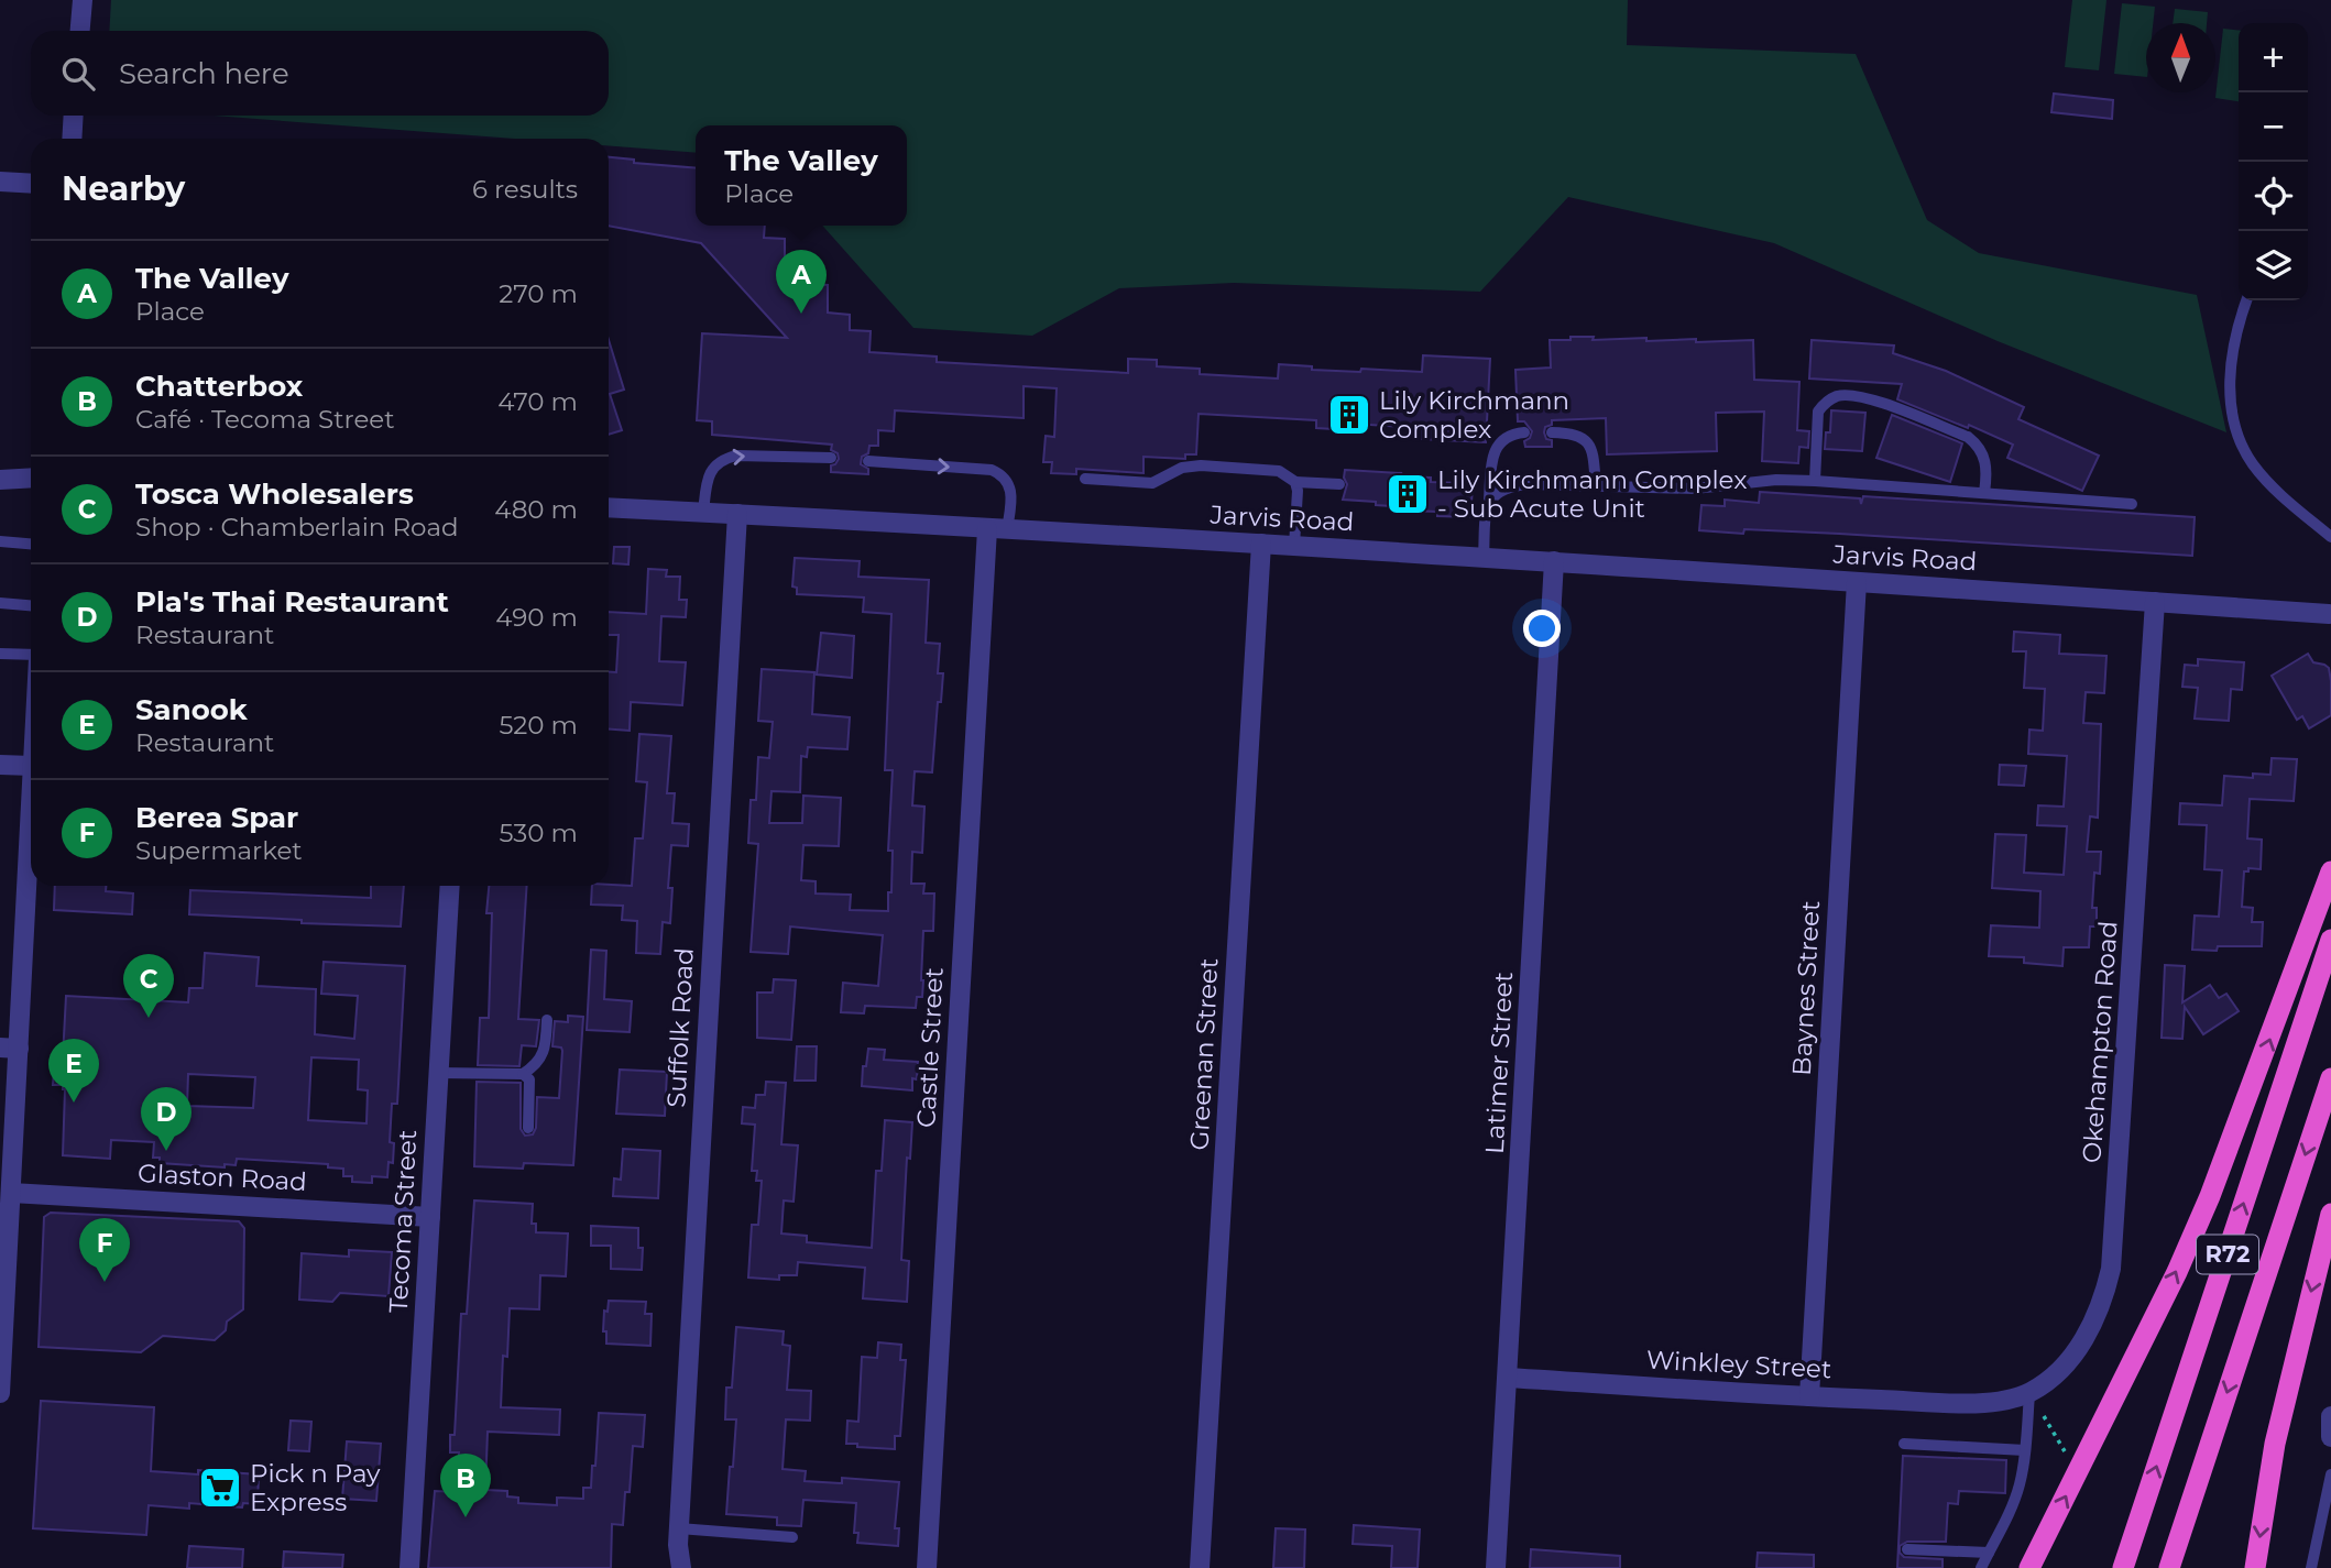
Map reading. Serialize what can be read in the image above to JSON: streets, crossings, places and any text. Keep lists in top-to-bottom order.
{
  "streets": {
    "highway": ["R72"],
    "street": [
      "Jarvis Road",
      "Baynes Street",
      "Suffolk Road",
      "Okehampton Road",
      "Castle Street",
      "Greenan Street",
      "Latimer Street",
      "Glaston Road",
      "Tecoma Street",
      "Winkley Street"
    ]
  },
  "crossings": [
    ["Jarvis Road", "Baynes Street"],
    ["Jarvis Road", "Suffolk Road"],
    ["Jarvis Road", "Okehampton Road"],
    ["Jarvis Road", "Castle Street"],
    ["Jarvis Road", "Greenan Street"],
    ["Jarvis Road", "Latimer Street"],
    ["Baynes Street", "Winkley Street"],
    ["Okehampton Road", "Winkley Street"],
    ["Latimer Street", "Winkley Street"],
    ["Glaston Road", "Tecoma Street"]
  ],
  "places": {
    "building": ["Lily Kirchmann Complex", "Lily Kirchmann Complex - Sub Acute Unit"],
    "supermarket": ["Pick n Pay Express"]
  },
  "north": "top",
  "page": {
    "map_buttons": ["+", "−"],
    "search": "Search here",
    "popup": ["The Valley", "Place"],
    "heading": ["Nearby", "6 results"],
    "list": [
      {
        "mark": "A",
        "name": "The Valley",
        "note": "Place",
        "value": "270 m"
      },
      {
        "mark": "B",
        "name": "Chatterbox",
        "note": "Café · Tecoma Street",
        "value": "470 m"
      },
      {
        "mark": "C",
        "name": "Tosca Wholesalers",
        "note": "Shop · Chamberlain Road",
        "value": "480 m"
      },
      {
        "mark": "D",
        "name": "Pla's Thai Restaurant",
        "note": "Restaurant",
        "value": "490 m"
      },
      {
        "mark": "E",
        "name": "Sanook",
        "note": "Restaurant",
        "value": "520 m"
      },
      {
        "mark": "F",
        "name": "Berea Spar",
        "note": "Supermarket",
        "value": "530 m"
      }
    ],
    "pins": [
      "A",
      "C",
      "E",
      "D",
      "F",
      "B"
    ]
  }
}
